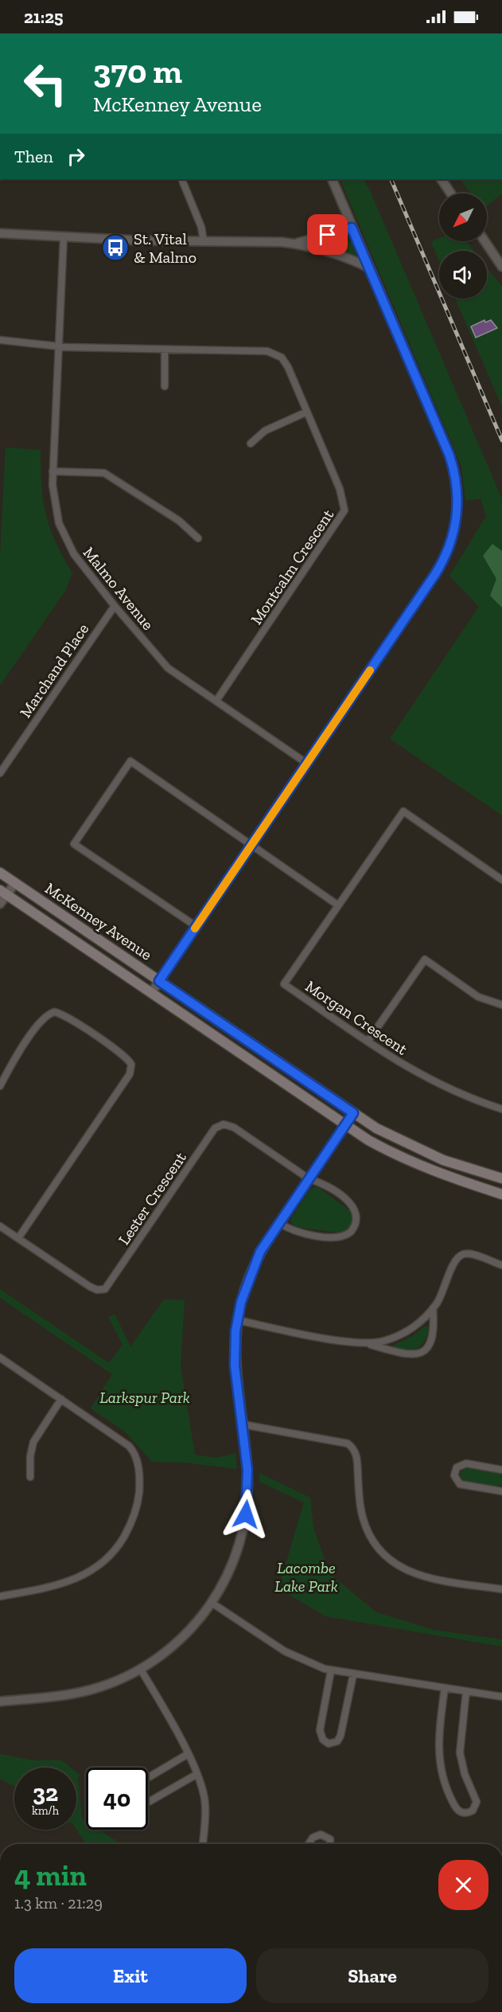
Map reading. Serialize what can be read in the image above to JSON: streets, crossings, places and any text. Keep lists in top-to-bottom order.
{
  "streets": {
    "main road": ["McKenney Avenue"],
    "street": [
      "Montcalm Crescent",
      "Malmo Avenue",
      "Marchand Place",
      "Morgan Crescent",
      "Lester Crescent"
    ]
  },
  "crossings": [
    ["Montcalm Crescent", "Malmo Avenue"],
    ["Malmo Avenue", "Marchand Place"]
  ],
  "parks": ["Larkspur Park", "Lacombe Lake Park"],
  "places": {
    "bus stop": ["St. Vital & Malmo"]
  },
  "north": "bottom left",
  "page": {
    "status": "21:25",
    "turn": ["370 m", "McKenney Avenue"],
    "then": "Then",
    "speed": "32 km/h",
    "limit": "40",
    "heading": ["4 min", "1.3 km · 21:29"],
    "buttons": ["Exit", "Share"]
  }
}
